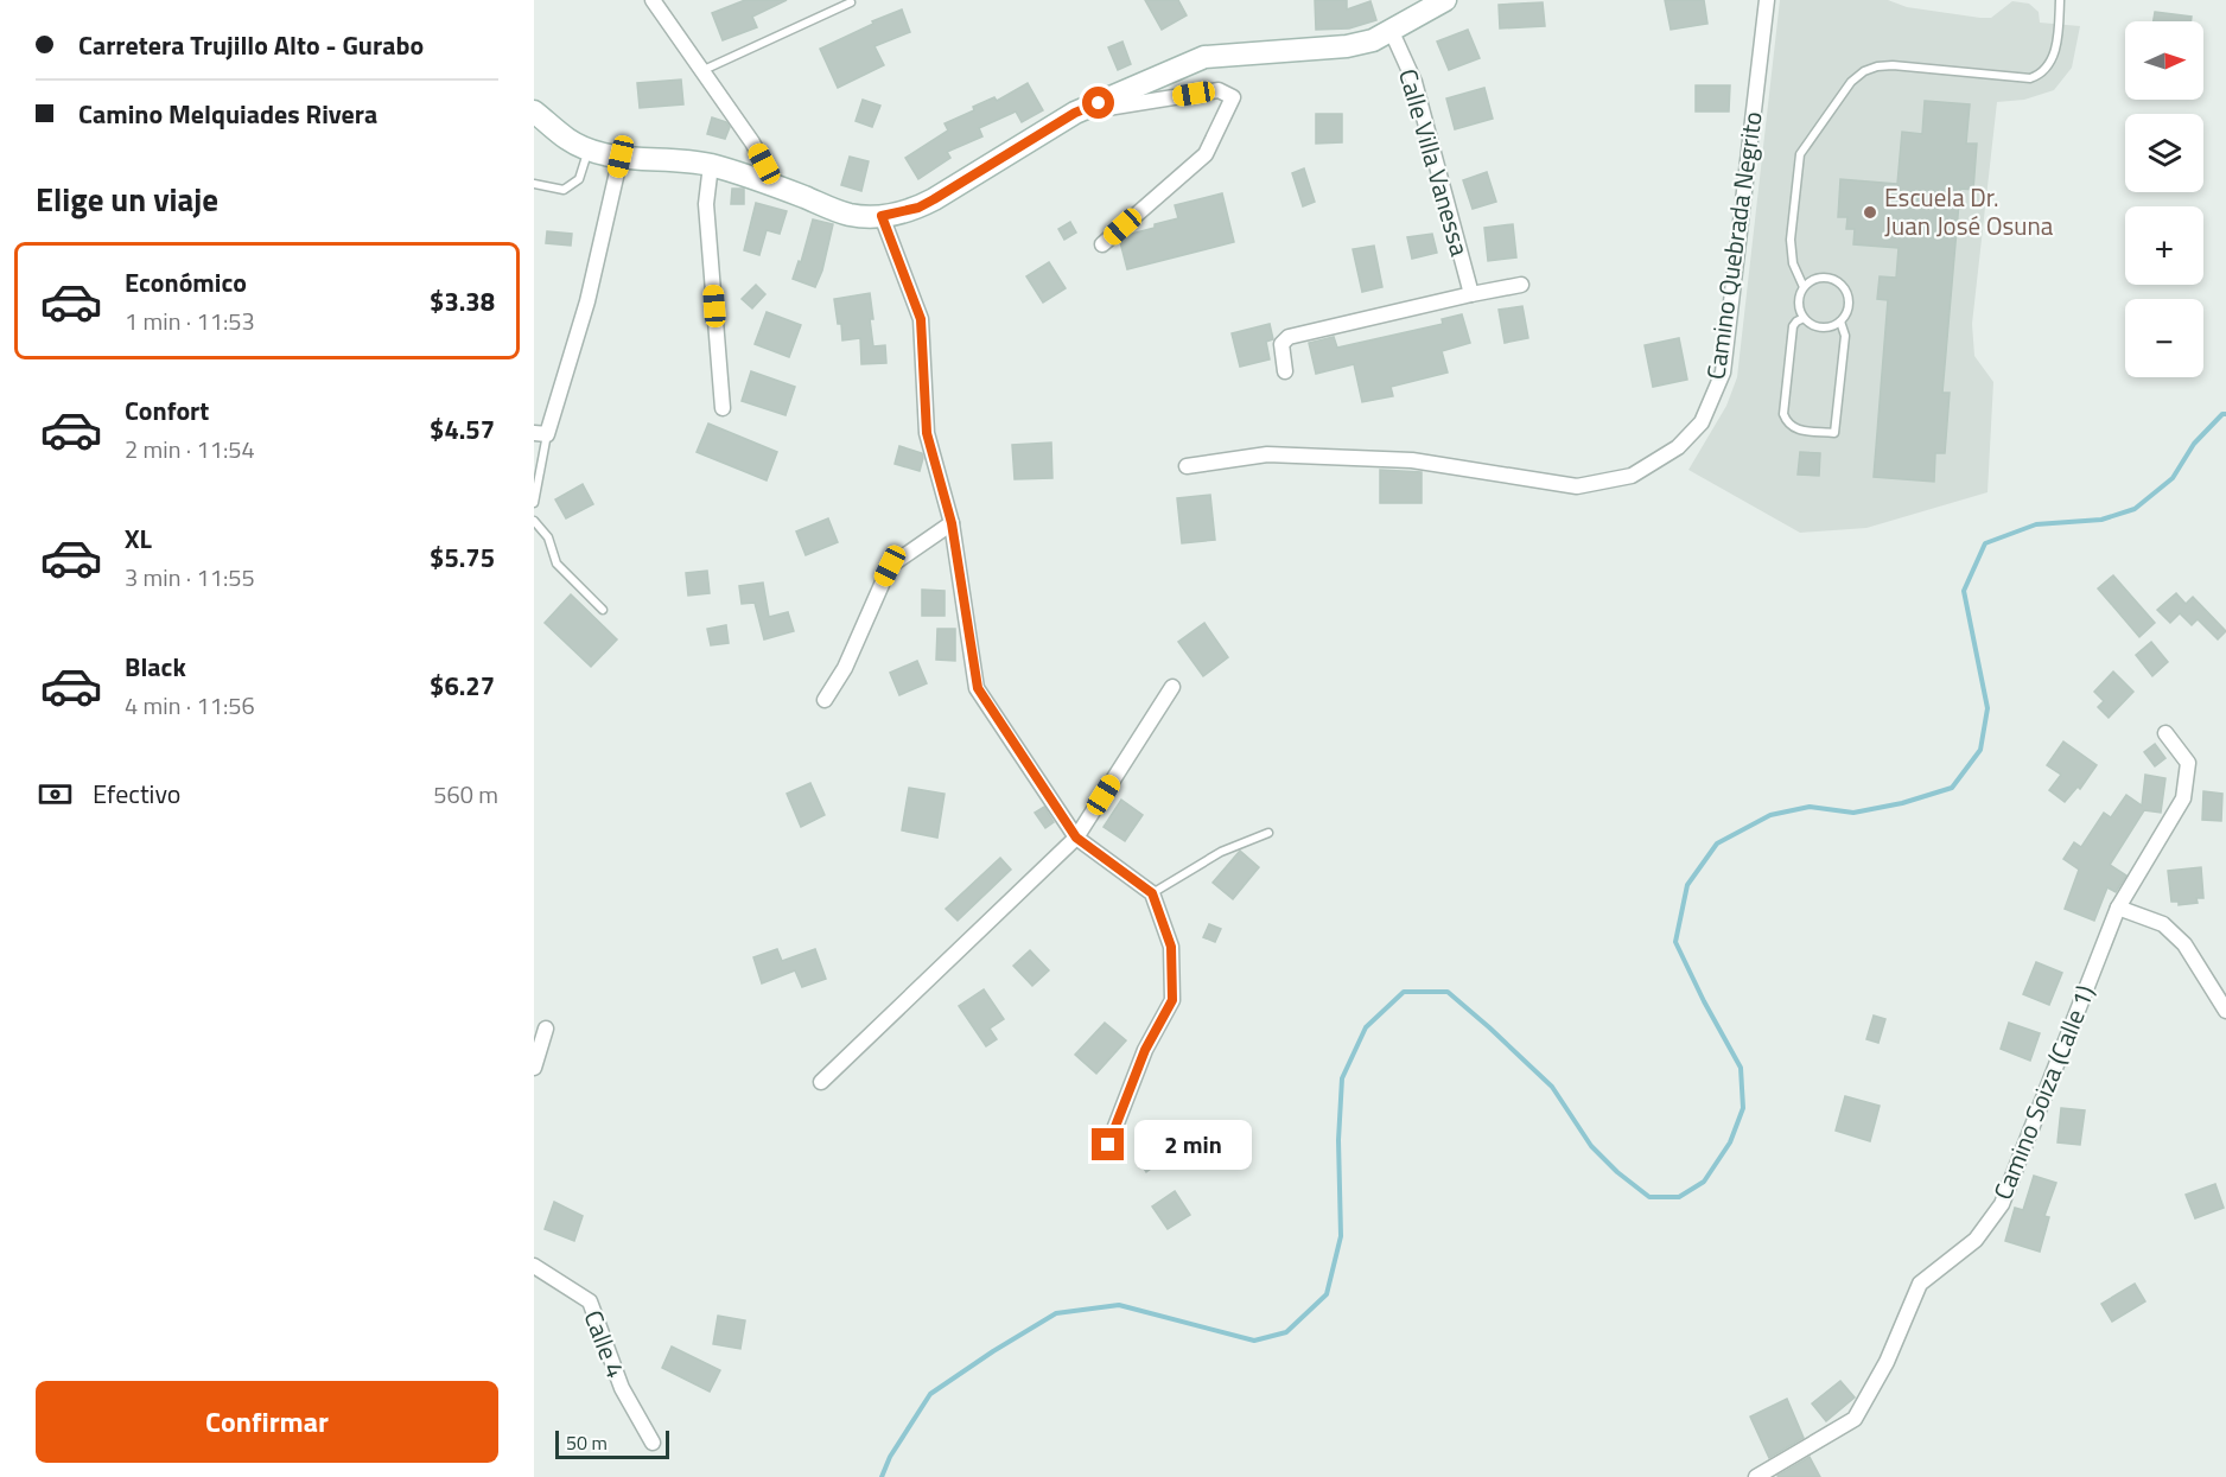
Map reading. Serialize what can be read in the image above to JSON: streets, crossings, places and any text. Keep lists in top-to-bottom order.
{
  "streets": {
    "street": [
      "Calle Villa Vanessa",
      "Camino Quebrada Negrito",
      "Camino Soiza (Calle 1)",
      "Calle 4"
    ]
  },
  "places": ["Escuela Dr. Juan José Osuna"],
  "scale_bar": "50 m",
  "north": "right",
  "page": {
    "banner": ["Carretera Trujillo Alto - Gurabo", "Camino Melquiades Rivera"],
    "map_buttons": ["+", "−"],
    "heading": "Elige un viaje",
    "list": [
      {
        "name": "Económico",
        "note": "1 min · 11:53",
        "value": "$3.38"
      },
      {
        "name": "Confort",
        "note": "2 min · 11:54",
        "value": "$4.57"
      },
      {
        "name": "XL",
        "note": "3 min · 11:55",
        "value": "$5.75"
      },
      {
        "name": "Black",
        "note": "4 min · 11:56",
        "value": "$6.27"
      }
    ],
    "pay": ["Efectivo", "560 m"],
    "bubble": "2 min",
    "buttons": "Confirmar",
    "scale": "50 m"
  }
}
